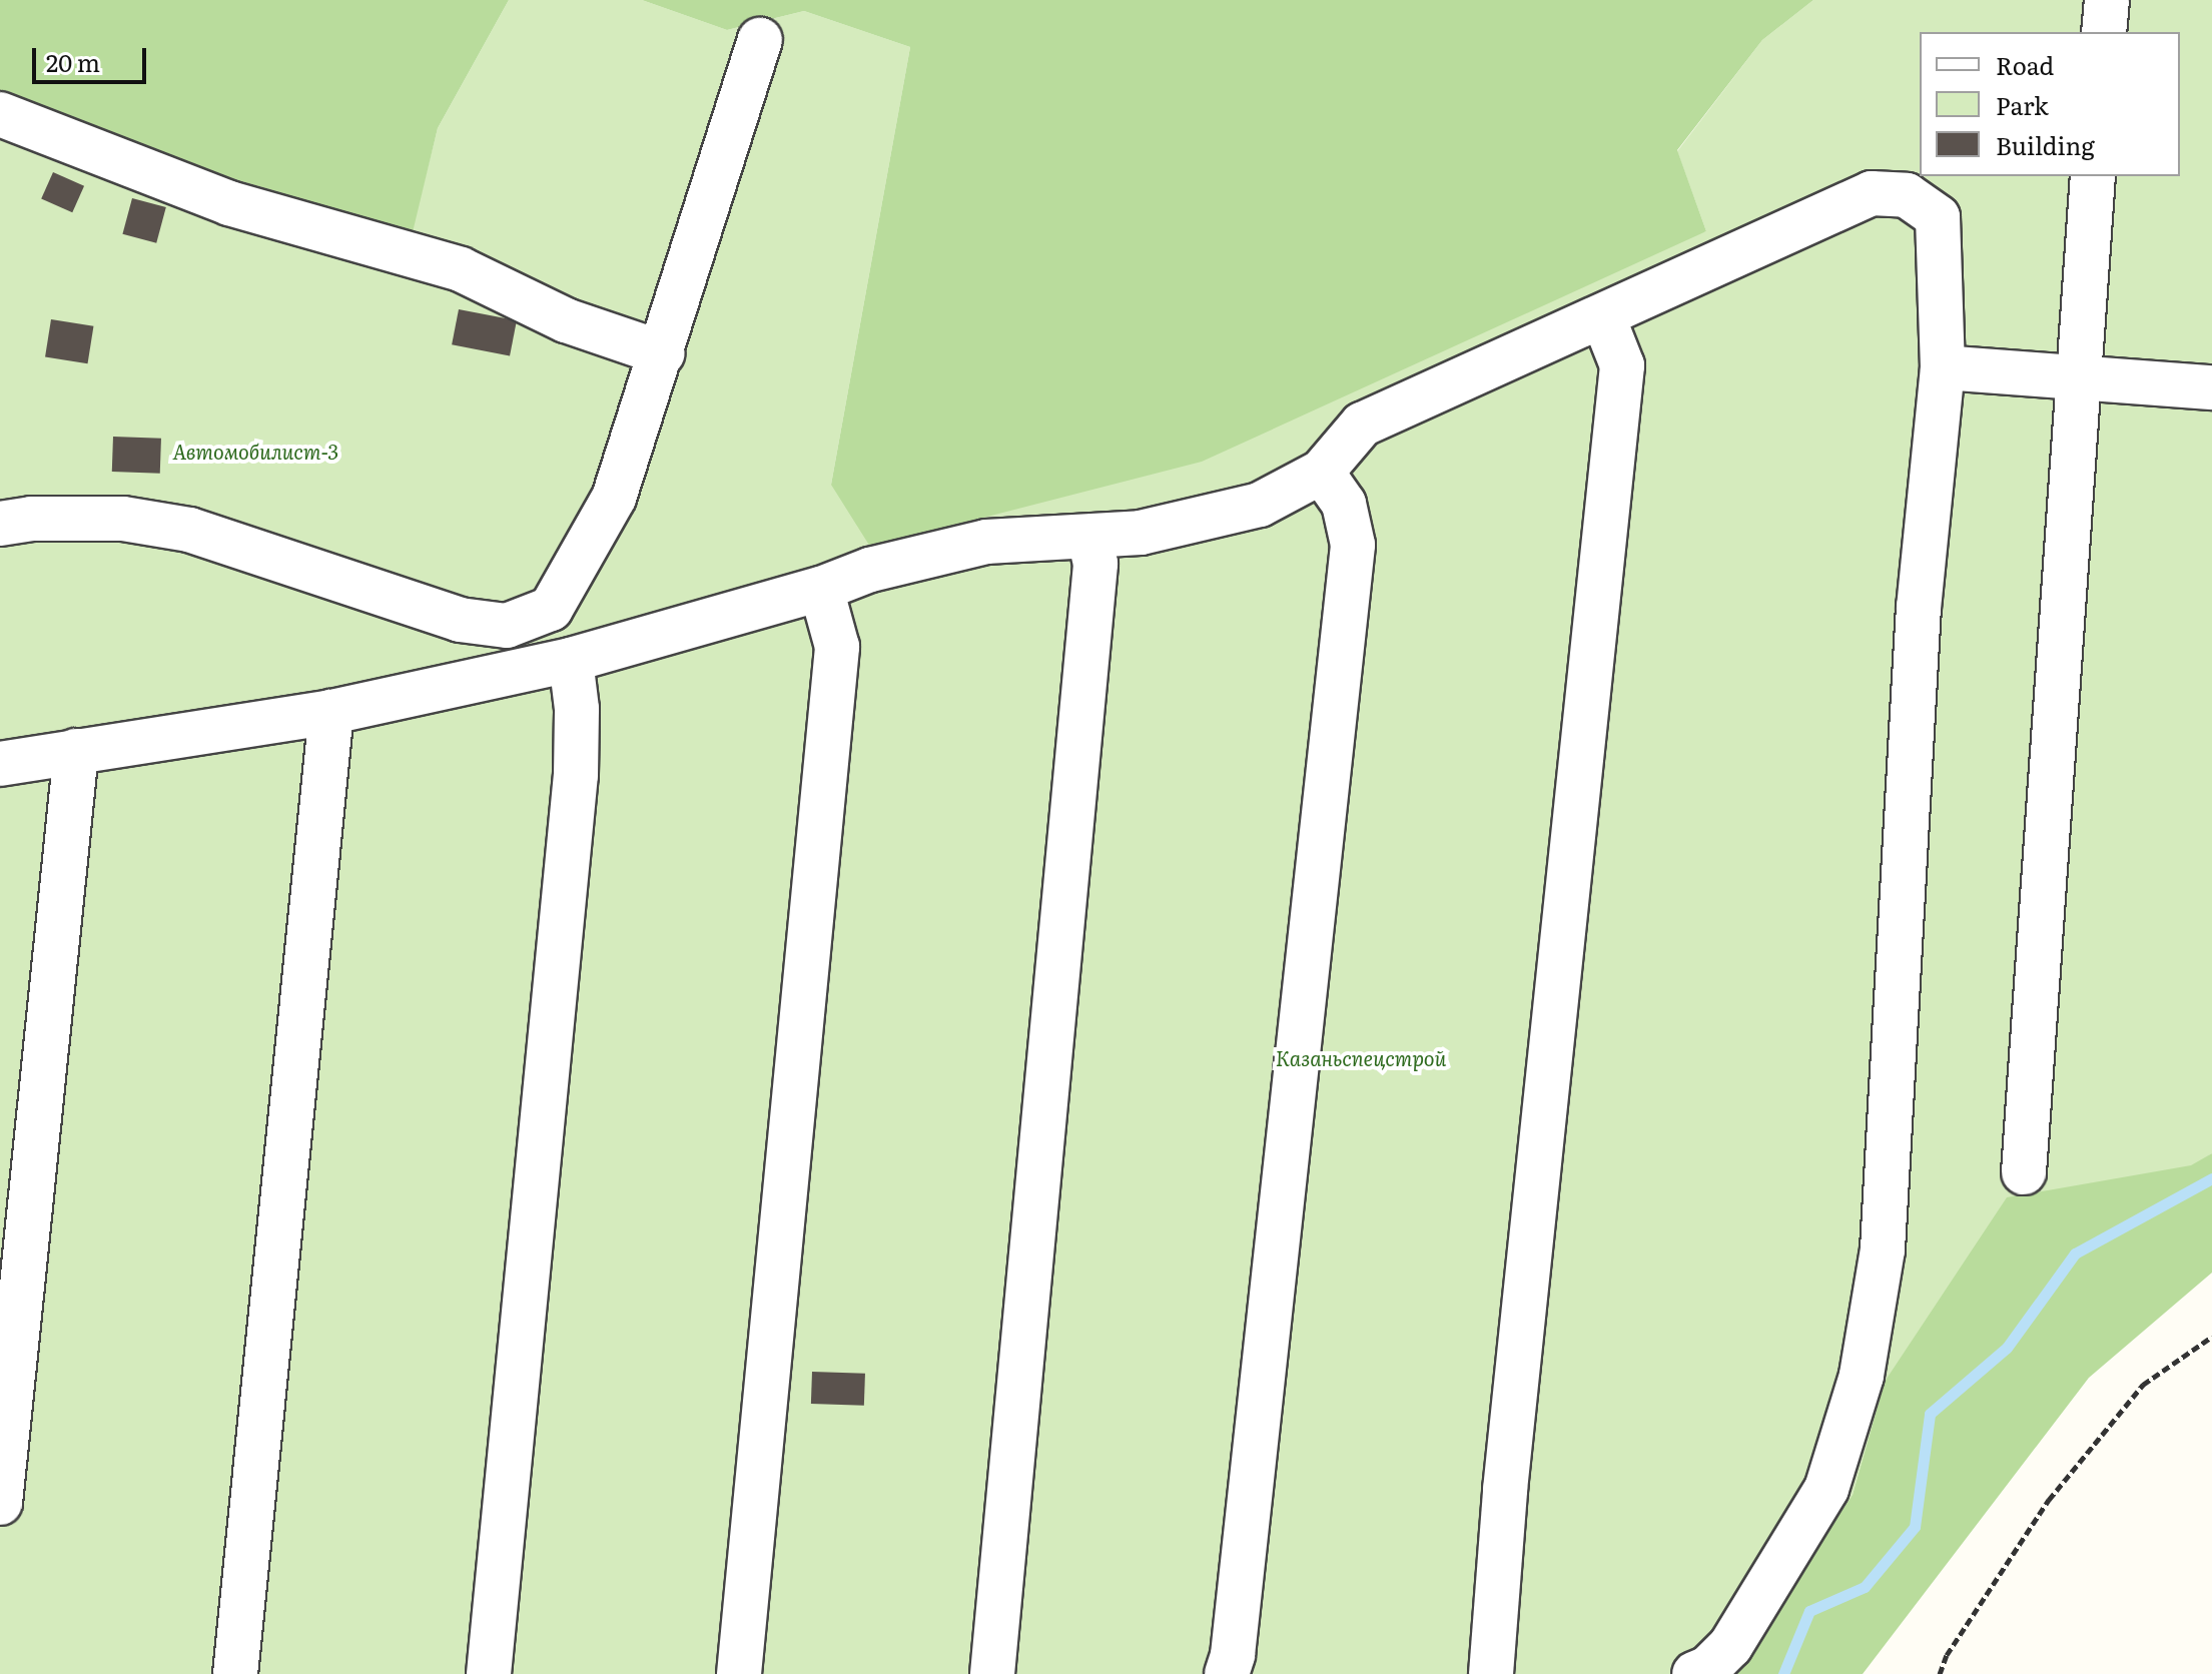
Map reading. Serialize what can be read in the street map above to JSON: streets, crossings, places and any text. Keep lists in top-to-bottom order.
{
  "parks": ["Автомобилист-3", "Казаньспецстрой"],
  "legend": ["Road", "Park", "Building"],
  "scale_bar": "20 m"
}
